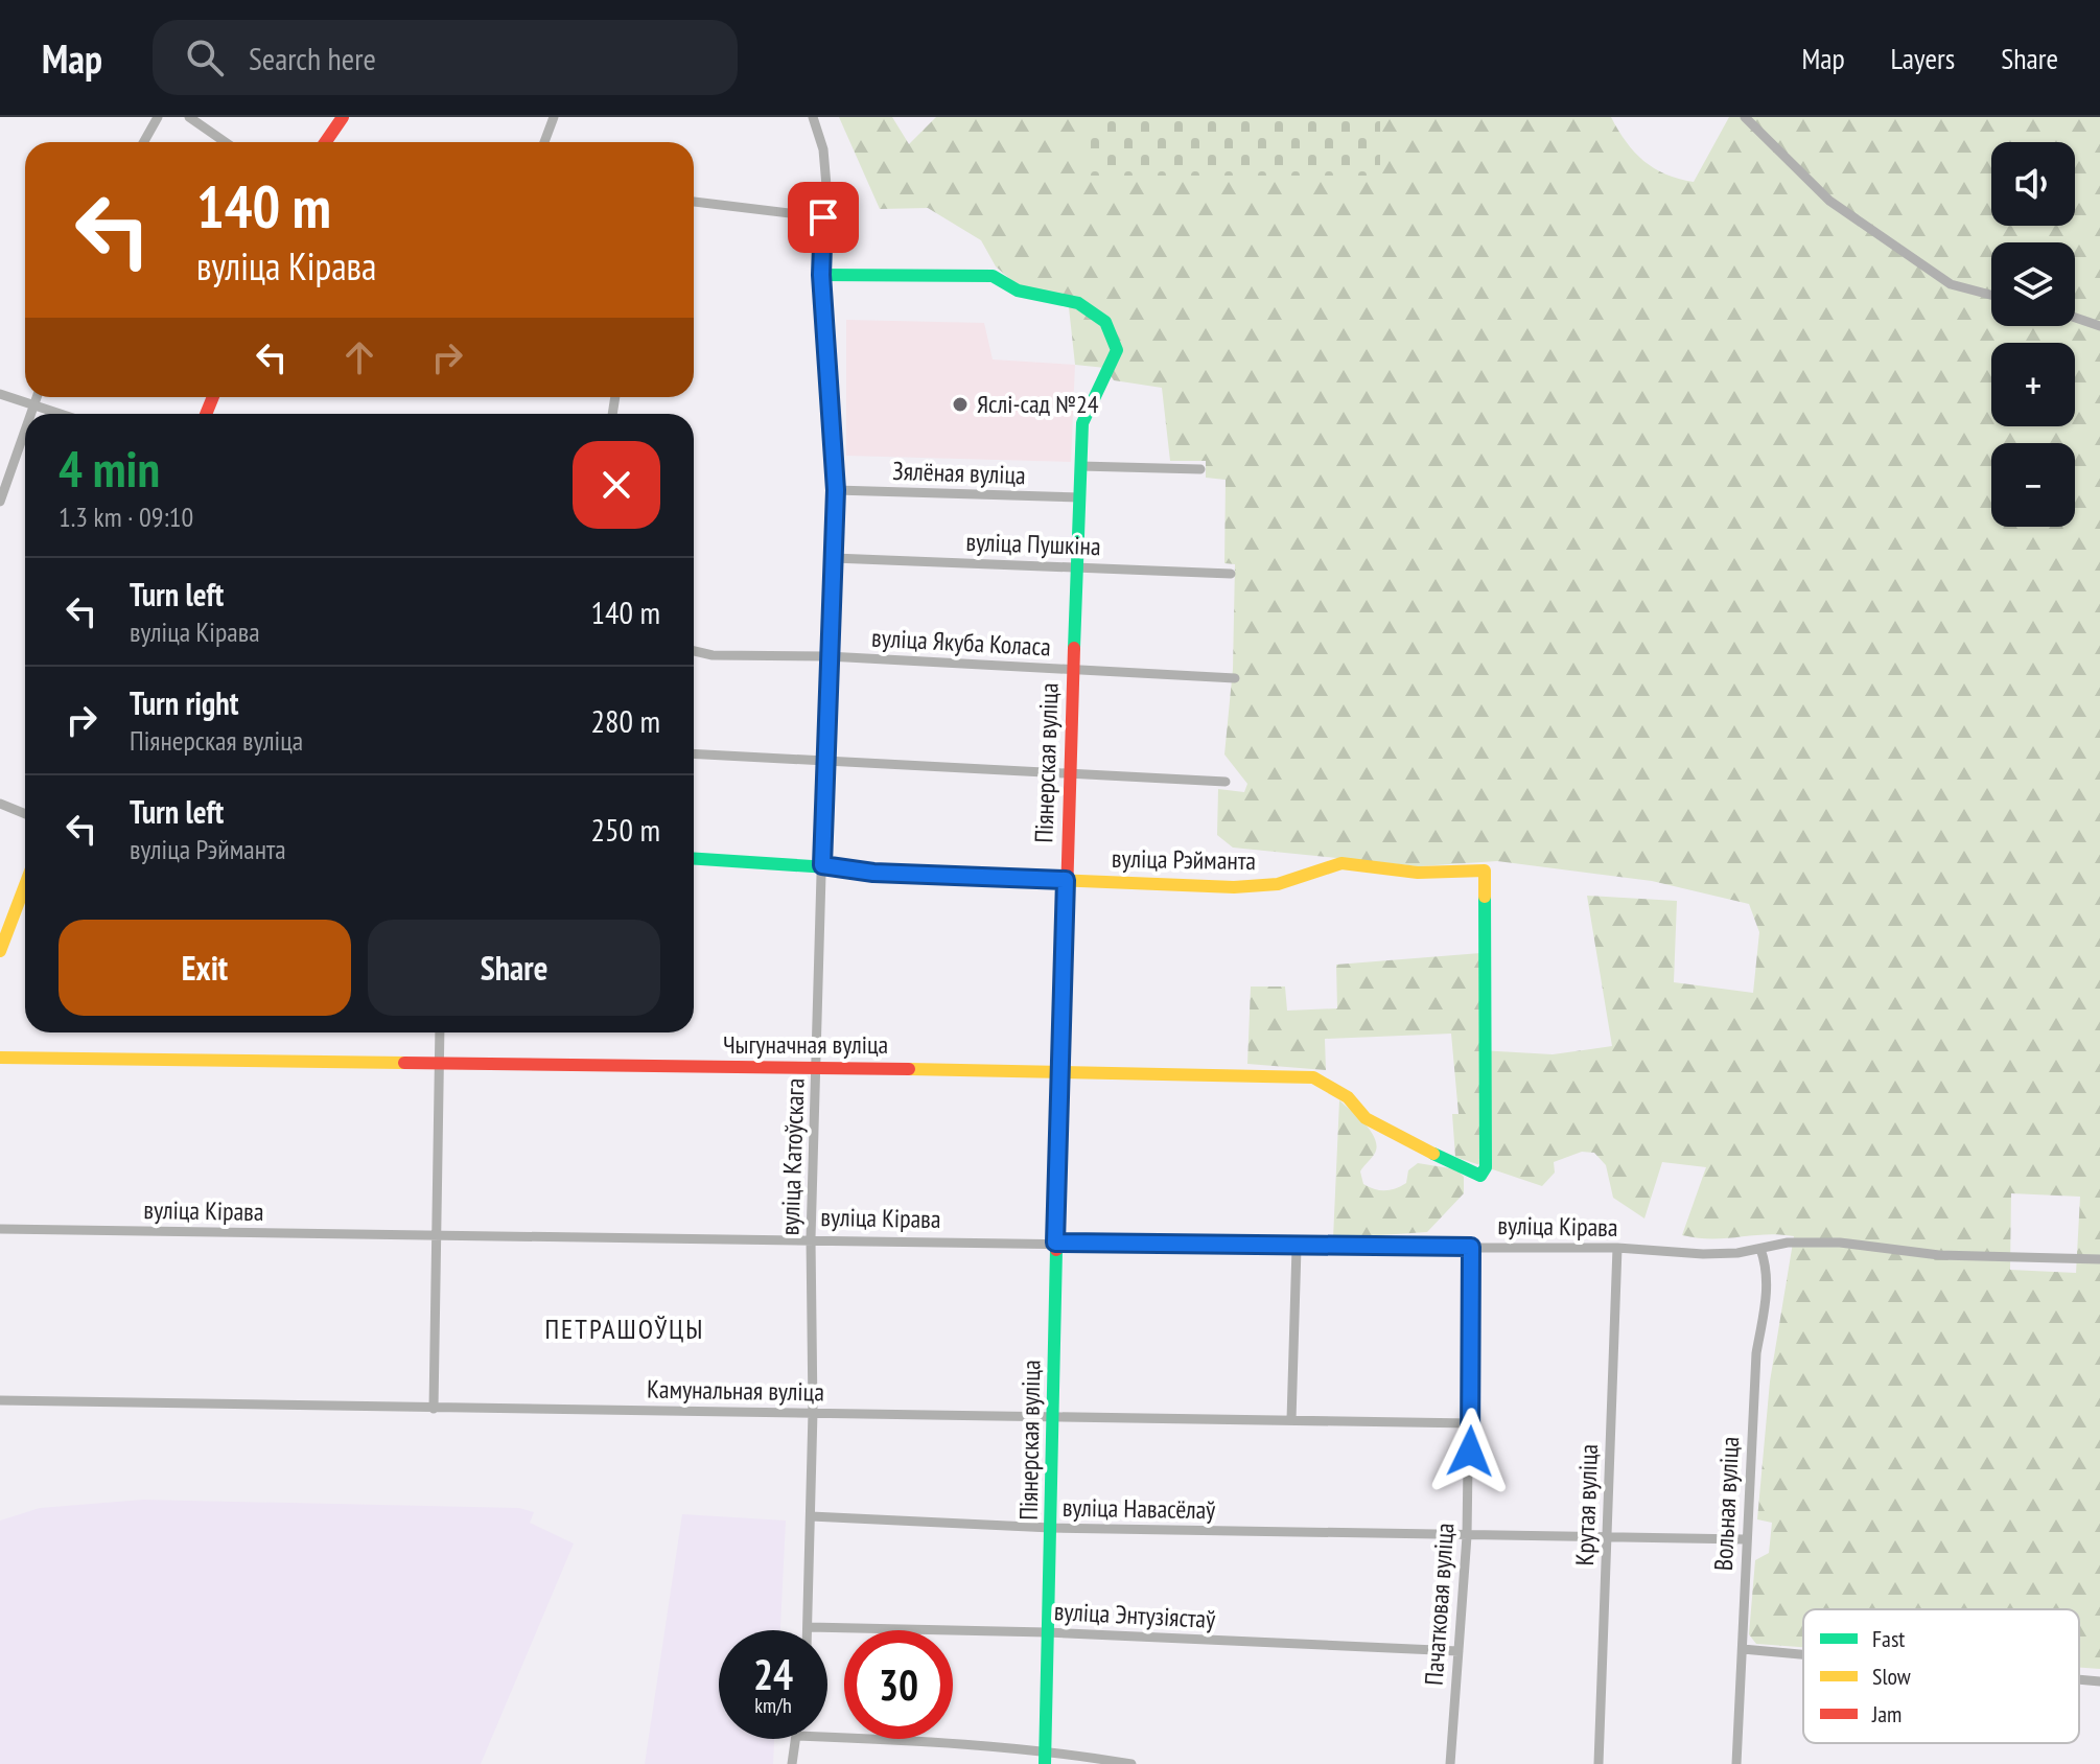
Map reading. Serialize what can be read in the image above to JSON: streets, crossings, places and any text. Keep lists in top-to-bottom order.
{
  "streets": {
    "street": [
      "Зялёная вуліца",
      "вуліца Пушкіна",
      "вуліца Якуба Коласа",
      "Піянерская вуліца",
      "вуліца Рэйманта",
      "Чыгуначная вуліца",
      "вуліца Катоўскага",
      "вуліца Кірава",
      "Камунальная вуліца",
      "Вольная вуліца",
      "Крутая вуліца",
      "вуліца Навасёлаў",
      "Пачатковая вуліца",
      "вуліца Энтузіястаў"
    ]
  },
  "crossings": [
    ["Зялёная вуліца", "Піянерская вуліца"],
    ["Зялёная вуліца", "вуліца Катоўскага"],
    ["вуліца Пушкіна", "Піянерская вуліца"],
    ["вуліца Пушкіна", "вуліца Катоўскага"],
    ["вуліца Якуба Коласа", "Піянерская вуліца"],
    ["вуліца Якуба Коласа", "вуліца Катоўскага"],
    ["Піянерская вуліца", "вуліца Рэйманта"],
    ["Піянерская вуліца", "Чыгуначная вуліца"],
    ["Піянерская вуліца", "вуліца Катоўскага"],
    ["Піянерская вуліца", "вуліца Кірава"],
    ["Піянерская вуліца", "Камунальная вуліца"],
    ["Піянерская вуліца", "вуліца Навасёлаў"],
    ["Піянерская вуліца", "вуліца Энтузіястаў"],
    ["вуліца Рэйманта", "Чыгуначная вуліца"],
    ["вуліца Рэйманта", "вуліца Катоўскага"],
    ["Чыгуначная вуліца", "вуліца Катоўскага"],
    ["вуліца Катоўскага", "вуліца Кірава"],
    ["вуліца Катоўскага", "Камунальная вуліца"],
    ["вуліца Катоўскага", "вуліца Навасёлаў"],
    ["вуліца Катоўскага", "вуліца Энтузіястаў"],
    ["вуліца Кірава", "Вольная вуліца"],
    ["вуліца Кірава", "Крутая вуліца"],
    ["вуліца Кірава", "Пачатковая вуліца"],
    ["Камунальная вуліца", "Пачатковая вуліца"],
    ["Вольная вуліца", "вуліца Навасёлаў"],
    ["Крутая вуліца", "вуліца Навасёлаў"],
    ["вуліца Навасёлаў", "Пачатковая вуліца"],
    ["Пачатковая вуліца", "вуліца Энтузіястаў"]
  ],
  "districts": ["ПЕТРАШОЎЦЫ"],
  "places": ["Яслі-сад №24"],
  "legend": ["Fast", "Slow", "Jam"],
  "page": {
    "header": "Map",
    "search": "Search here",
    "nav": ["Map", "Layers", "Share"],
    "map_buttons": ["+", "−"],
    "turn": ["140 m", "вуліца Кірава"],
    "heading": ["4 min", "1.3 km · 09:10"],
    "list": [
      {
        "name": "Turn left",
        "note": "вуліца Кірава",
        "value": "140 m"
      },
      {
        "name": "Turn right",
        "note": "Піянерская вуліца",
        "value": "280 m"
      },
      {
        "name": "Turn left",
        "note": "вуліца Рэйманта",
        "value": "250 m"
      }
    ],
    "buttons": ["Exit", "Share"],
    "speed": "24 km/h",
    "limit": "30"
  }
}
